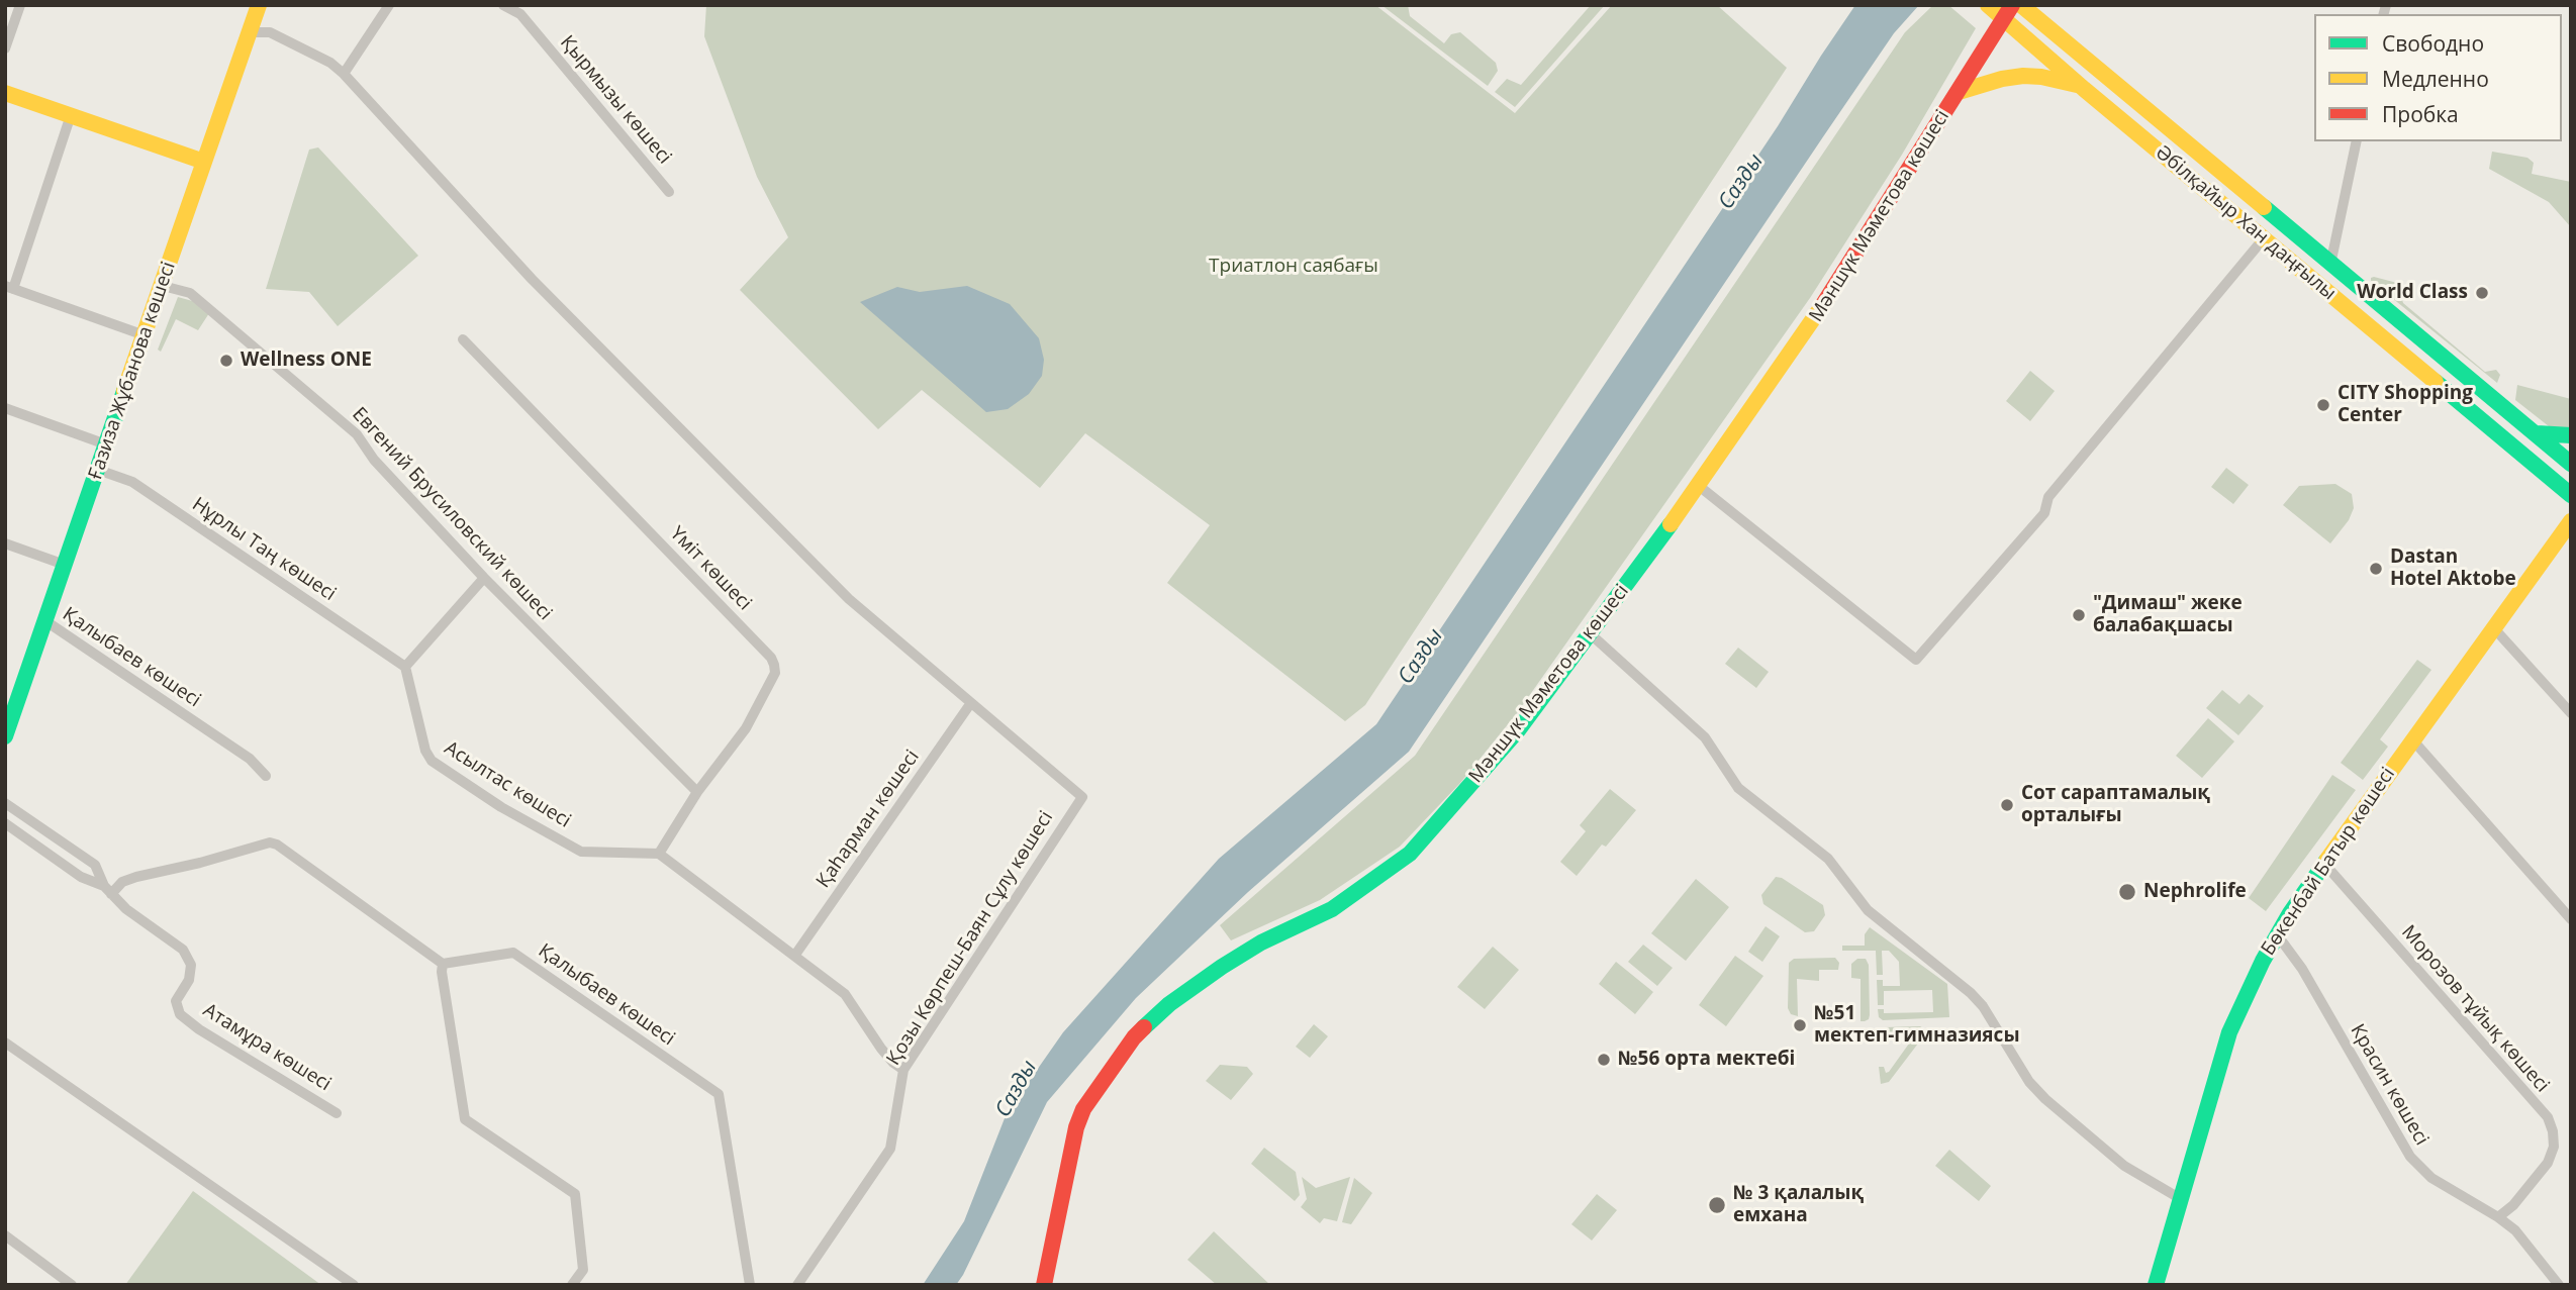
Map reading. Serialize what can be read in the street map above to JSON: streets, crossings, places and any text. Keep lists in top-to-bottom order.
{
  "streets": {
    "main road": [
      "Мәншүк Мәметова көшесі",
      "Әбілқайыр Хан даңғылы",
      "Ғазиза Жұбанова көшесі",
      "Бөкенбай Батыр көшесі"
    ],
    "street": [
      "Қырмызы көшесі",
      "Евгений Брусиловский көшесі",
      "Нұрлы Таң көшесі",
      "Үміт көшесі",
      "Қалыбаев көшесі",
      "Асылтас көшесі",
      "Қаһарман көшесі",
      "Қозы Көрпеш-Баян Сұлу көшесі",
      "Морозов тұйық көшесі",
      "Атамұра көшесі",
      "Красин көшесі"
    ]
  },
  "crossings": [
    ["Мәншүк Мәметова көшесі", "Әбілқайыр Хан даңғылы"],
    ["Ғазиза Жұбанова көшесі", "Евгений Брусиловский көшесі"],
    ["Ғазиза Жұбанова көшесі", "Нұрлы Таң көшесі"],
    ["Ғазиза Жұбанова көшесі", "Қалыбаев көшесі"],
    ["Евгений Брусиловский көшесі", "Үміт көшесі"],
    ["Нұрлы Таң көшесі", "Асылтас көшесі"],
    ["Үміт көшесі", "Асылтас көшесі"],
    ["Қаһарман көшесі", "Қозы Көрпеш-Баян Сұлу көшесі"],
    ["Бөкенбай Батыр көшесі", "Морозов тұйық көшесі"],
    ["Бөкенбай Батыр көшесі", "Красин көшесі"],
    ["Морозов тұйық көшесі", "Красин көшесі"]
  ],
  "water": ["Сазды"],
  "parks": ["Триатлон саябағы"],
  "places": [
    "World Class",
    "Wellness ONE",
    "CITY Shopping Center",
    "Dastan Hotel Aktobe",
    "\"Димаш\" жеке балабақшасы",
    "Сот сараптамалық орталығы",
    "Nephrolife",
    "№51 мектеп-гимназиясы",
    "№56 орта мектебі",
    "№ 3 қалалық емхана"
  ],
  "legend": ["Свободно", "Медленно", "Пробка"]
}
